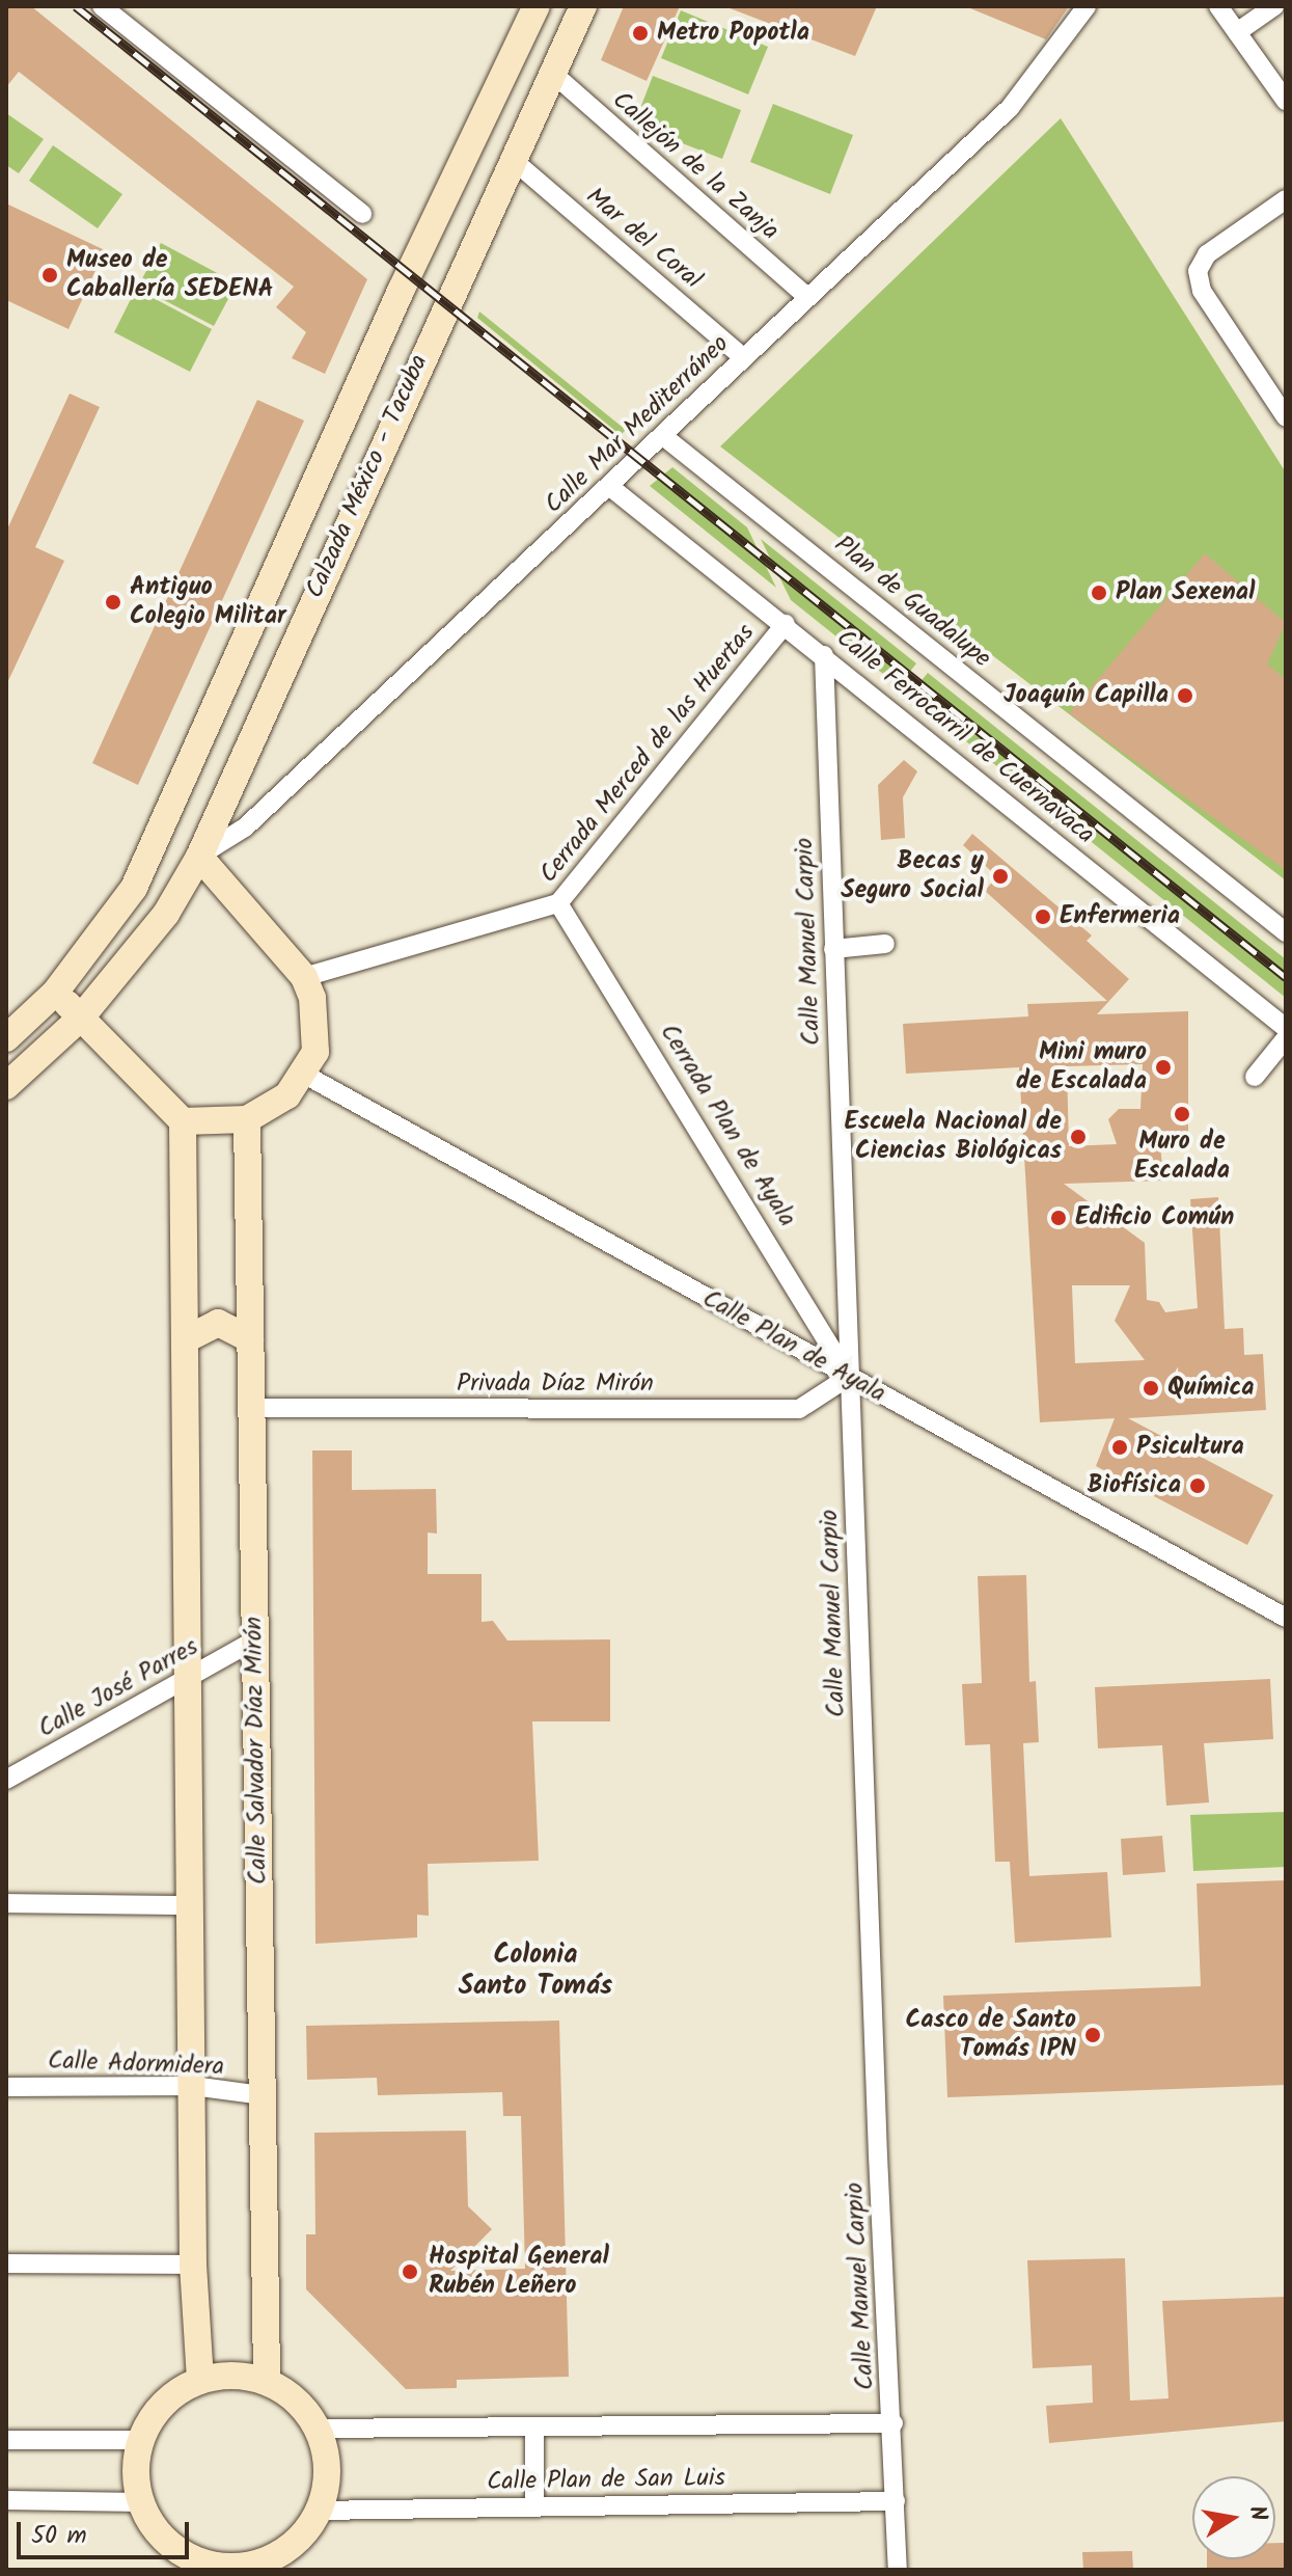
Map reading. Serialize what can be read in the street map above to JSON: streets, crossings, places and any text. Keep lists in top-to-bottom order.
{
  "streets": {
    "street": [
      "Callejón de la Zanja",
      "Mar del Coral",
      "Calle Mar Mediterráneo",
      "Calzada México - Tacuba",
      "Plan de Guadalupe",
      "Calle Ferrocarril de Cuernavaca",
      "Cerrada Merced de las Huertas",
      "Calle Manuel Carpio",
      "Cerrada Plan de Ayala",
      "Calle Plan de Ayala",
      "Privada Díaz Mirón",
      "Calle José Parres",
      "Calle Salvador Díaz Mirón",
      "Calle Adormidera",
      "Calle Plan de San Luis"
    ]
  },
  "crossings": [
    ["Callejón de la Zanja", "Calle Mar Mediterráneo"],
    ["Callejón de la Zanja", "Calzada México - Tacuba"],
    ["Mar del Coral", "Calle Mar Mediterráneo"],
    ["Mar del Coral", "Calzada México - Tacuba"],
    ["Calle Mar Mediterráneo", "Calzada México - Tacuba"],
    ["Calle Mar Mediterráneo", "Plan de Guadalupe"],
    ["Calle Mar Mediterráneo", "Calle Ferrocarril de Cuernavaca"],
    ["Calle Ferrocarril de Cuernavaca", "Cerrada Merced de las Huertas"],
    ["Calle Ferrocarril de Cuernavaca", "Calle Manuel Carpio"],
    ["Cerrada Merced de las Huertas", "Cerrada Plan de Ayala"],
    ["Calle Manuel Carpio", "Cerrada Plan de Ayala"],
    ["Calle Manuel Carpio", "Calle Plan de Ayala"],
    ["Calle Manuel Carpio", "Privada Díaz Mirón"],
    ["Calle Manuel Carpio", "Calle Plan de San Luis"],
    ["Cerrada Plan de Ayala", "Calle Plan de Ayala"],
    ["Cerrada Plan de Ayala", "Privada Díaz Mirón"],
    ["Calle Plan de Ayala", "Privada Díaz Mirón"],
    ["Privada Díaz Mirón", "Calle Salvador Díaz Mirón"],
    ["Calle José Parres", "Calle Salvador Díaz Mirón"],
    ["Calle Salvador Díaz Mirón", "Calle Adormidera"],
    ["Calle Salvador Díaz Mirón", "Calle Plan de San Luis"]
  ],
  "districts": ["Colonia Santo Tomás"],
  "places": [
    "Metro Popotla",
    "Museo de Caballería SEDENA",
    "Plan Sexenal",
    "Antiguo Colegio Militar",
    "Joaquín Capilla",
    "Becas y Seguro Social",
    "Enfermeria",
    "Mini muro de Escalada",
    "Muro de Escalada",
    "Escuela Nacional de Ciencias Biológicas",
    "Edificio Común",
    "Química",
    "Psicultura",
    "Biofísica",
    "Casco de Santo Tomás IPN",
    "Hospital General Rubén Leñero"
  ],
  "scale_bar": "50 m",
  "north": "right"
}
